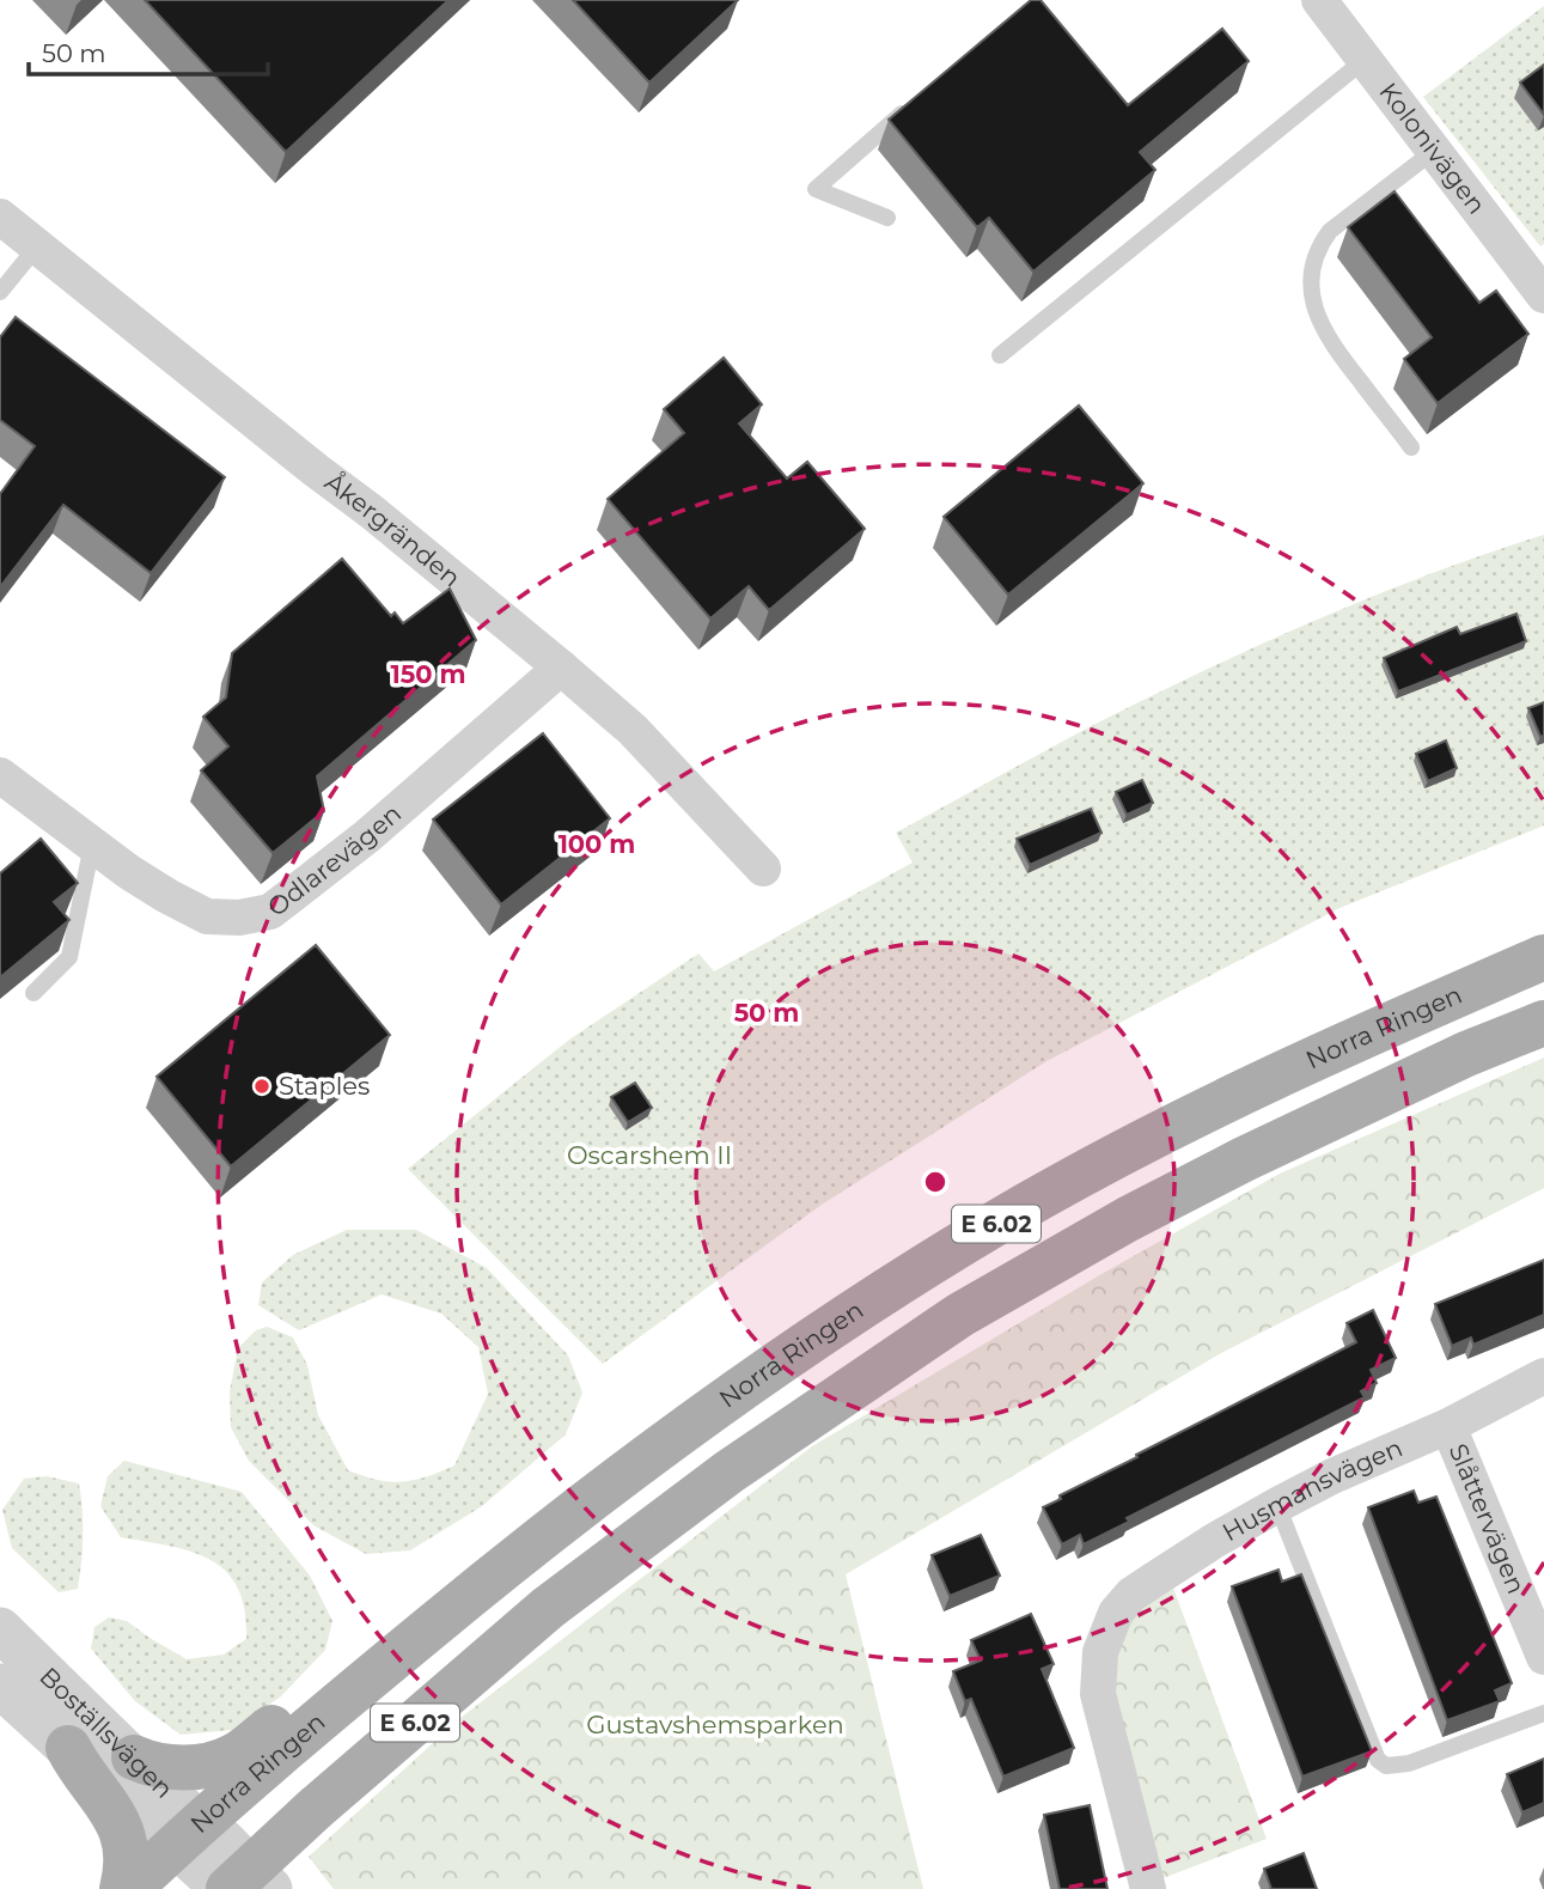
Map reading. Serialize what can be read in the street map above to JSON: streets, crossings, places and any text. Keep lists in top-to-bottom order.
{
  "streets": {
    "main road": ["Norra Ringen", "E 6.02"],
    "street": [
      "Kolonivägen",
      "Åkergränden",
      "Odlarevägen",
      "Husmansvägen",
      "Slåttervägen",
      "Boställsvägen"
    ]
  },
  "crossings": [
    ["Åkergränden", "Odlarevägen"],
    ["Norra Ringen", "Boställsvägen"],
    ["Husmansvägen", "Slåttervägen"]
  ],
  "parks": ["Oscarshem II", "Gustavshemsparken"],
  "places": ["Staples"],
  "scale_bar": "50 m",
  "rings": ["150 m", "100 m", "50 m"]
}
